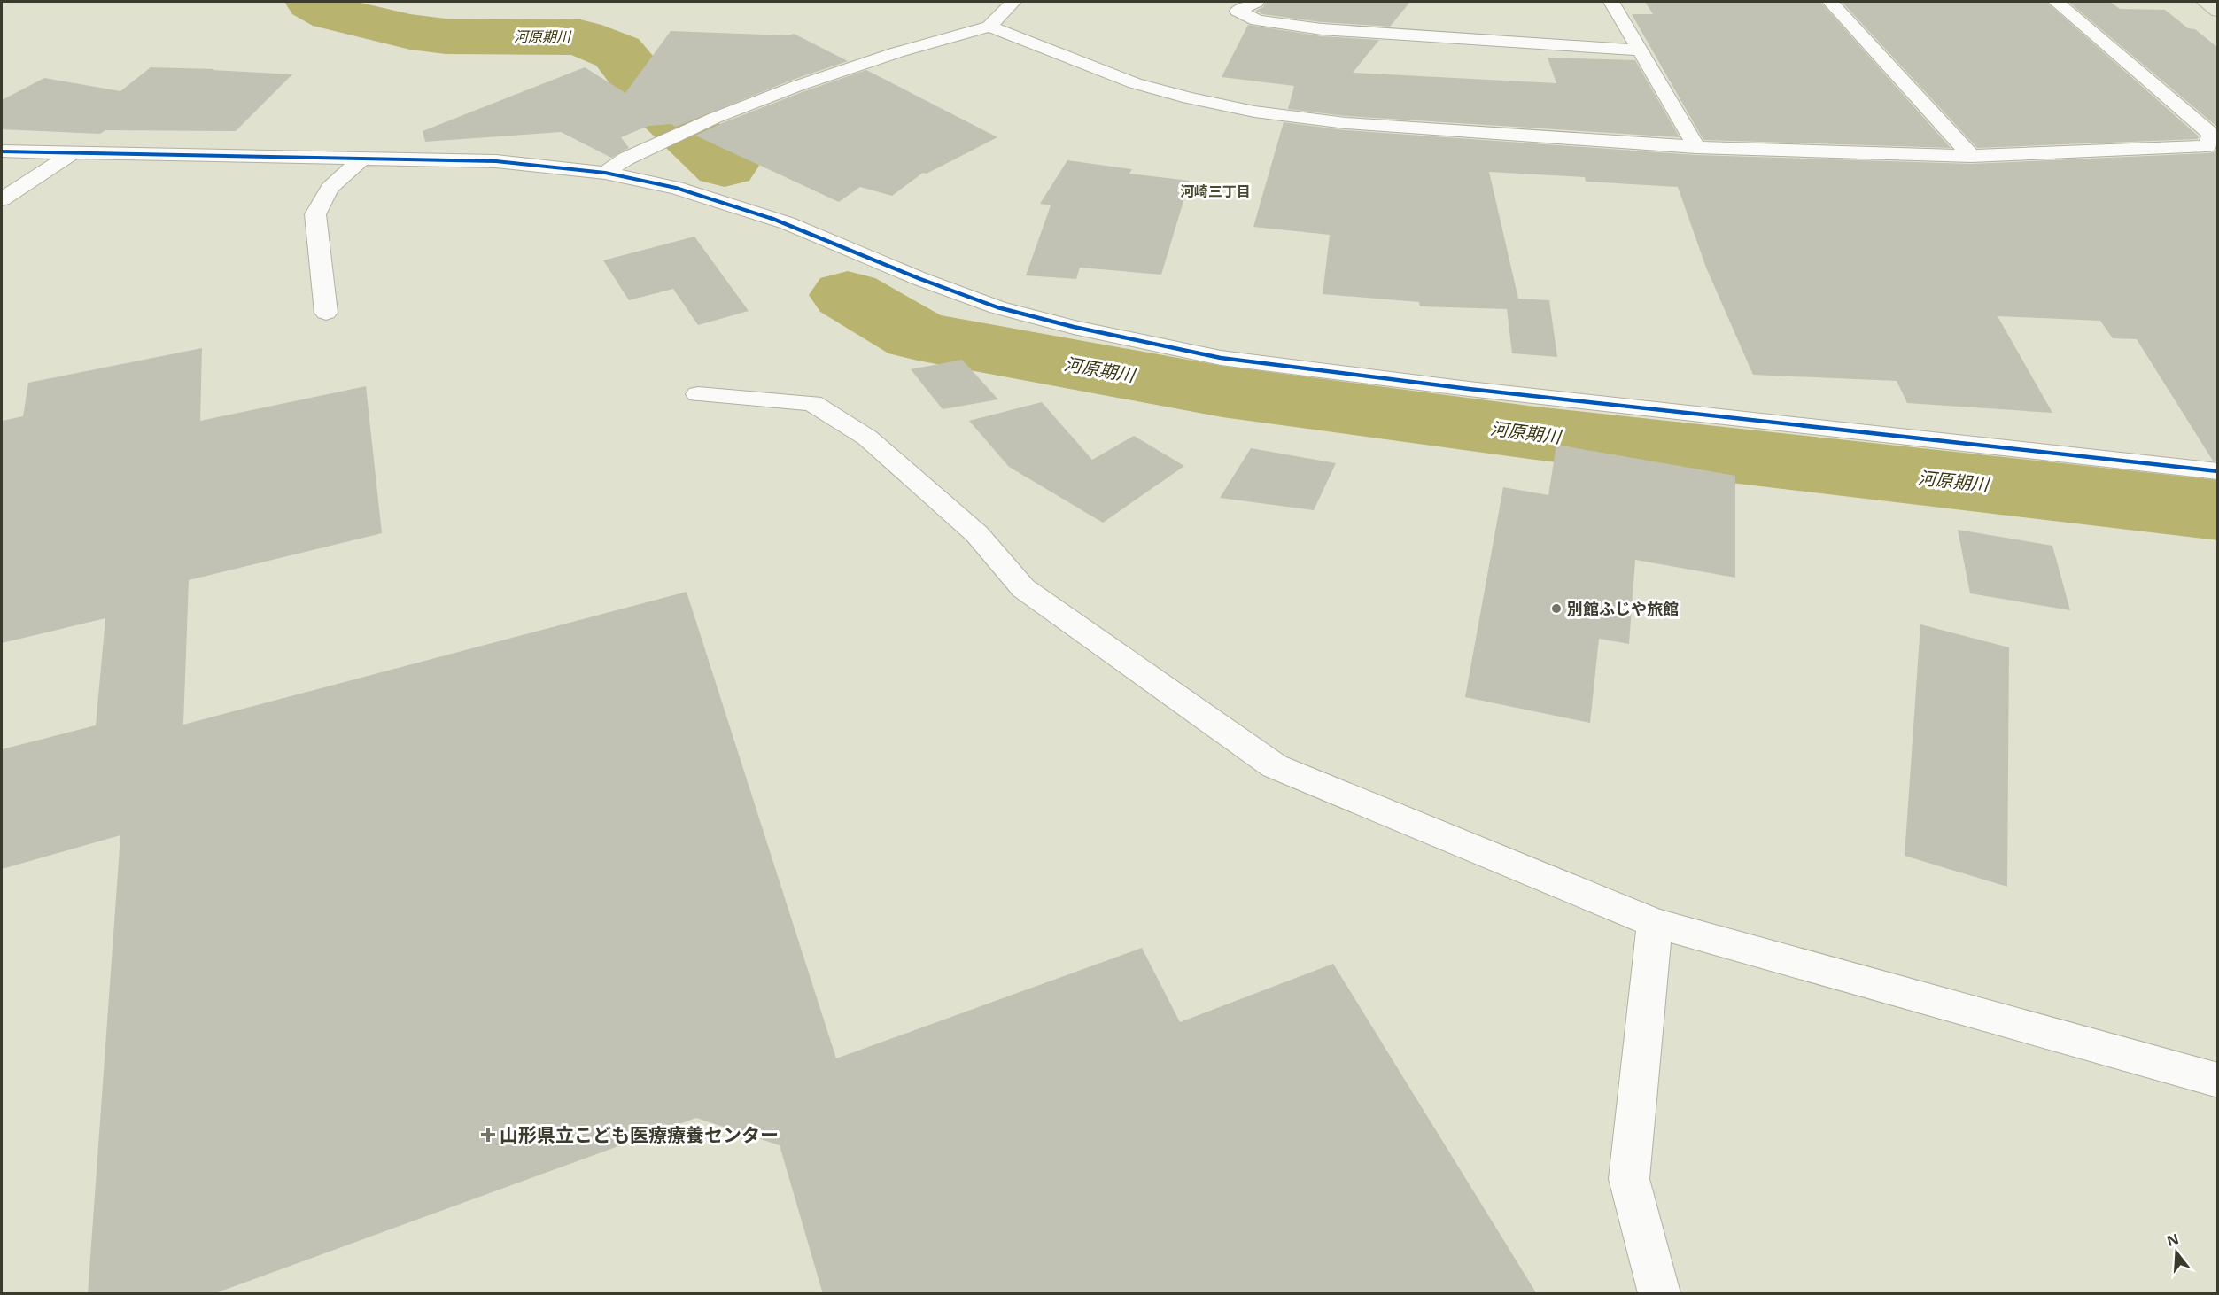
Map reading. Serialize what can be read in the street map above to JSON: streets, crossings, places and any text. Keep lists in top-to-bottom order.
{
  "districts": ["河崎三丁目"],
  "water": ["河原期川"],
  "places": {
    "other": ["別館ふじや旅館"],
    "health": ["山形県立こども医療療養センター"]
  },
  "north": "top"
}
